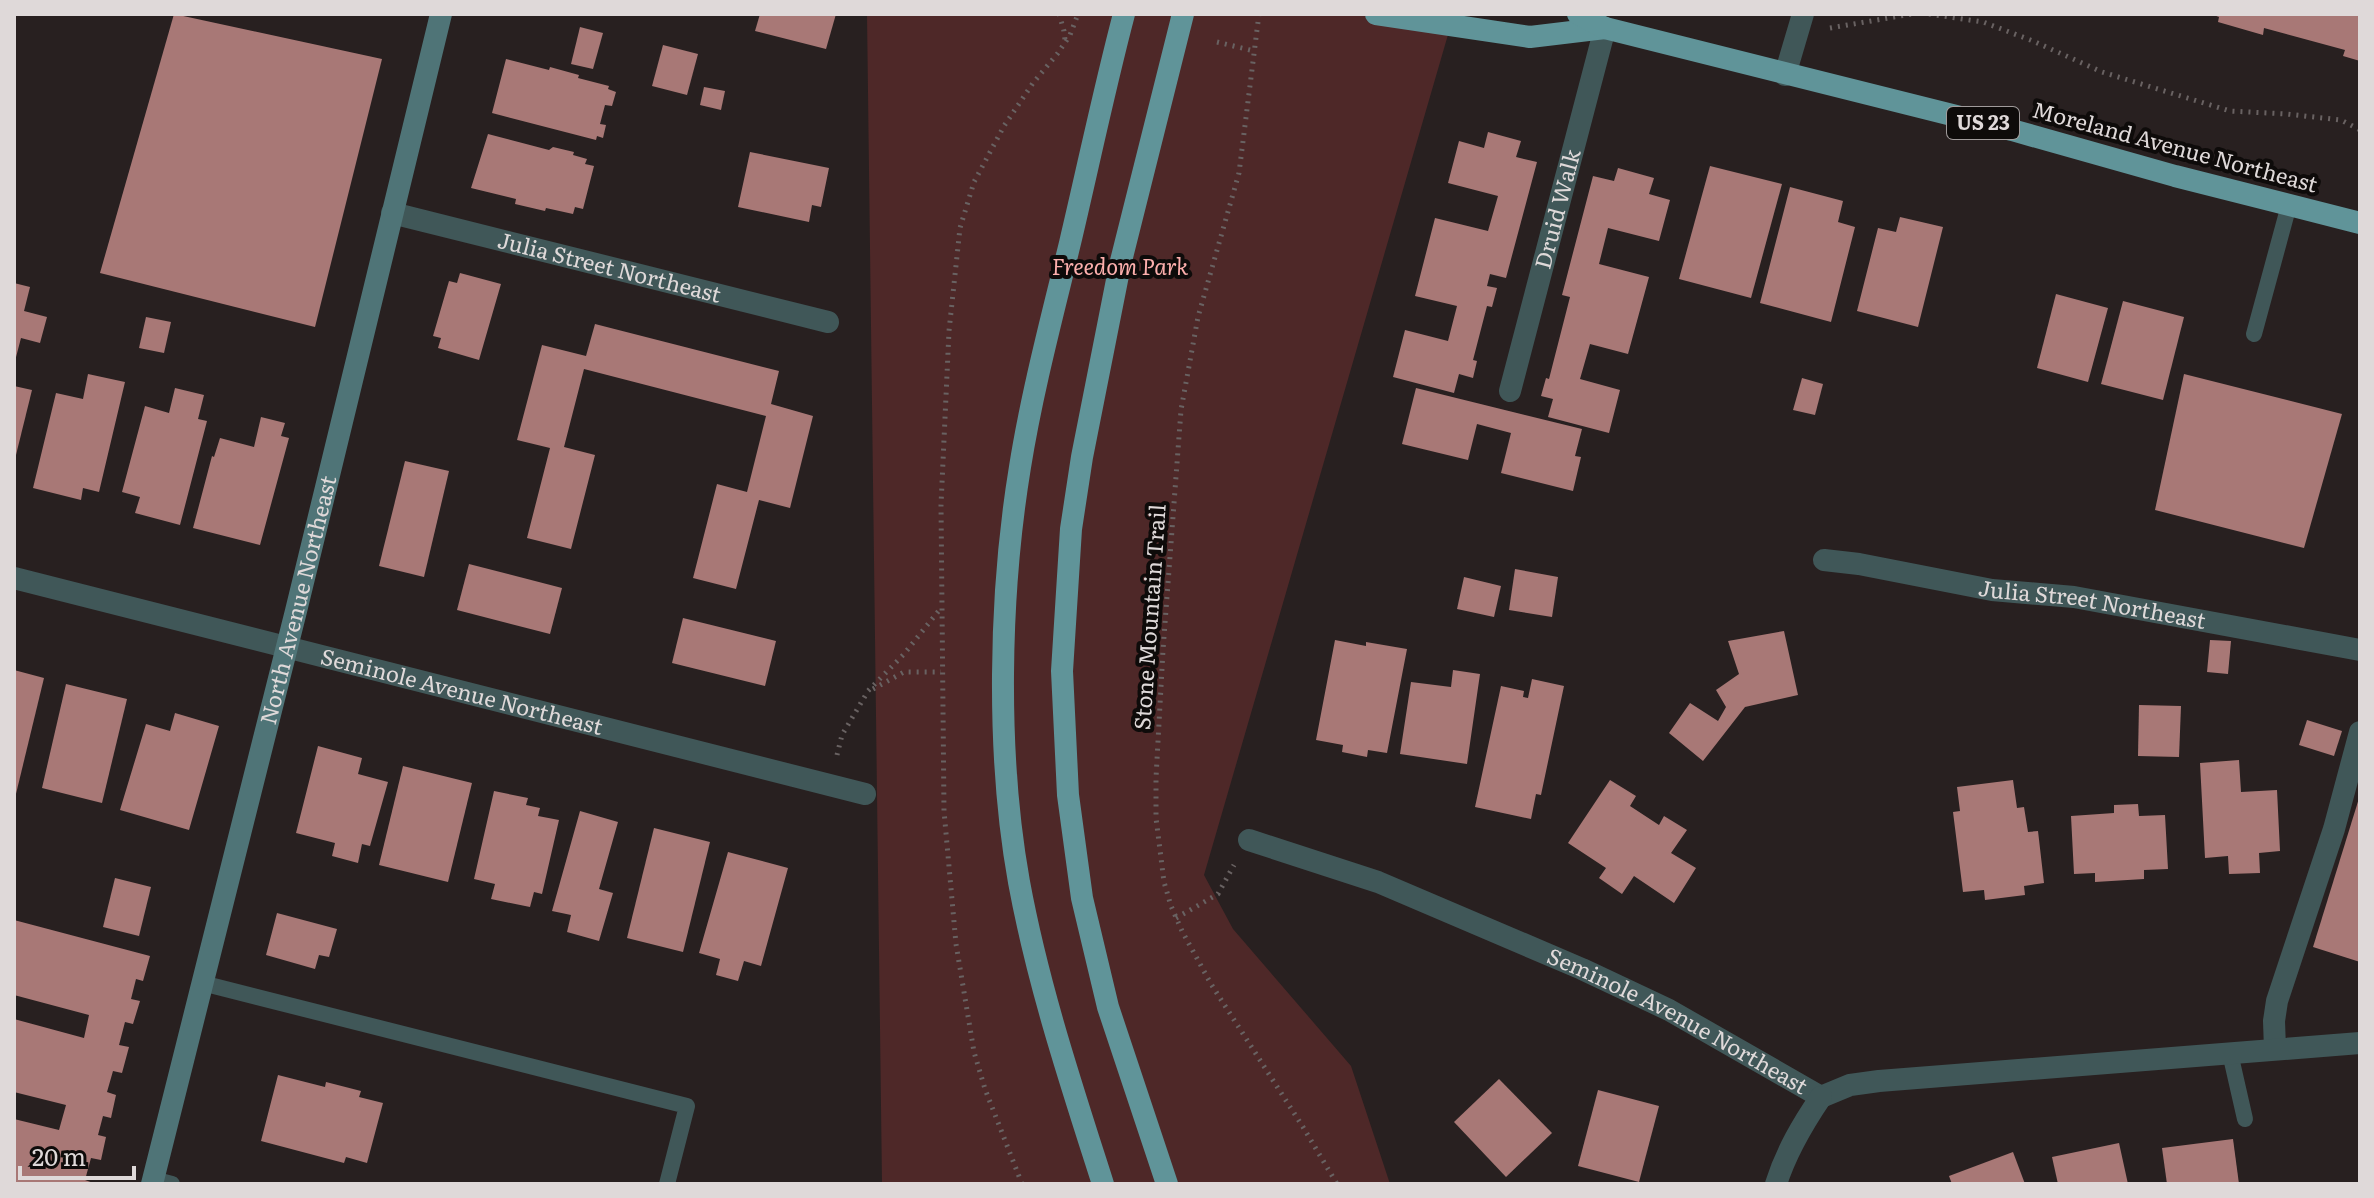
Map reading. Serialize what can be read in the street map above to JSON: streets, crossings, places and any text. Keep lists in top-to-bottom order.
{
  "streets": {
    "highway": ["US 23", "Moreland Avenue Northeast"],
    "main road": ["North Avenue Northeast"],
    "street": ["Druid Walk", "Julia Street Northeast", "Seminole Avenue Northeast"],
    "path": ["Stone Mountain Trail"]
  },
  "crossings": [
    ["Moreland Avenue Northeast", "Druid Walk"],
    ["Julia Street Northeast", "North Avenue Northeast"],
    ["North Avenue Northeast", "Seminole Avenue Northeast"]
  ],
  "parks": ["Freedom Park"],
  "scale_bar": "20 m"
}
